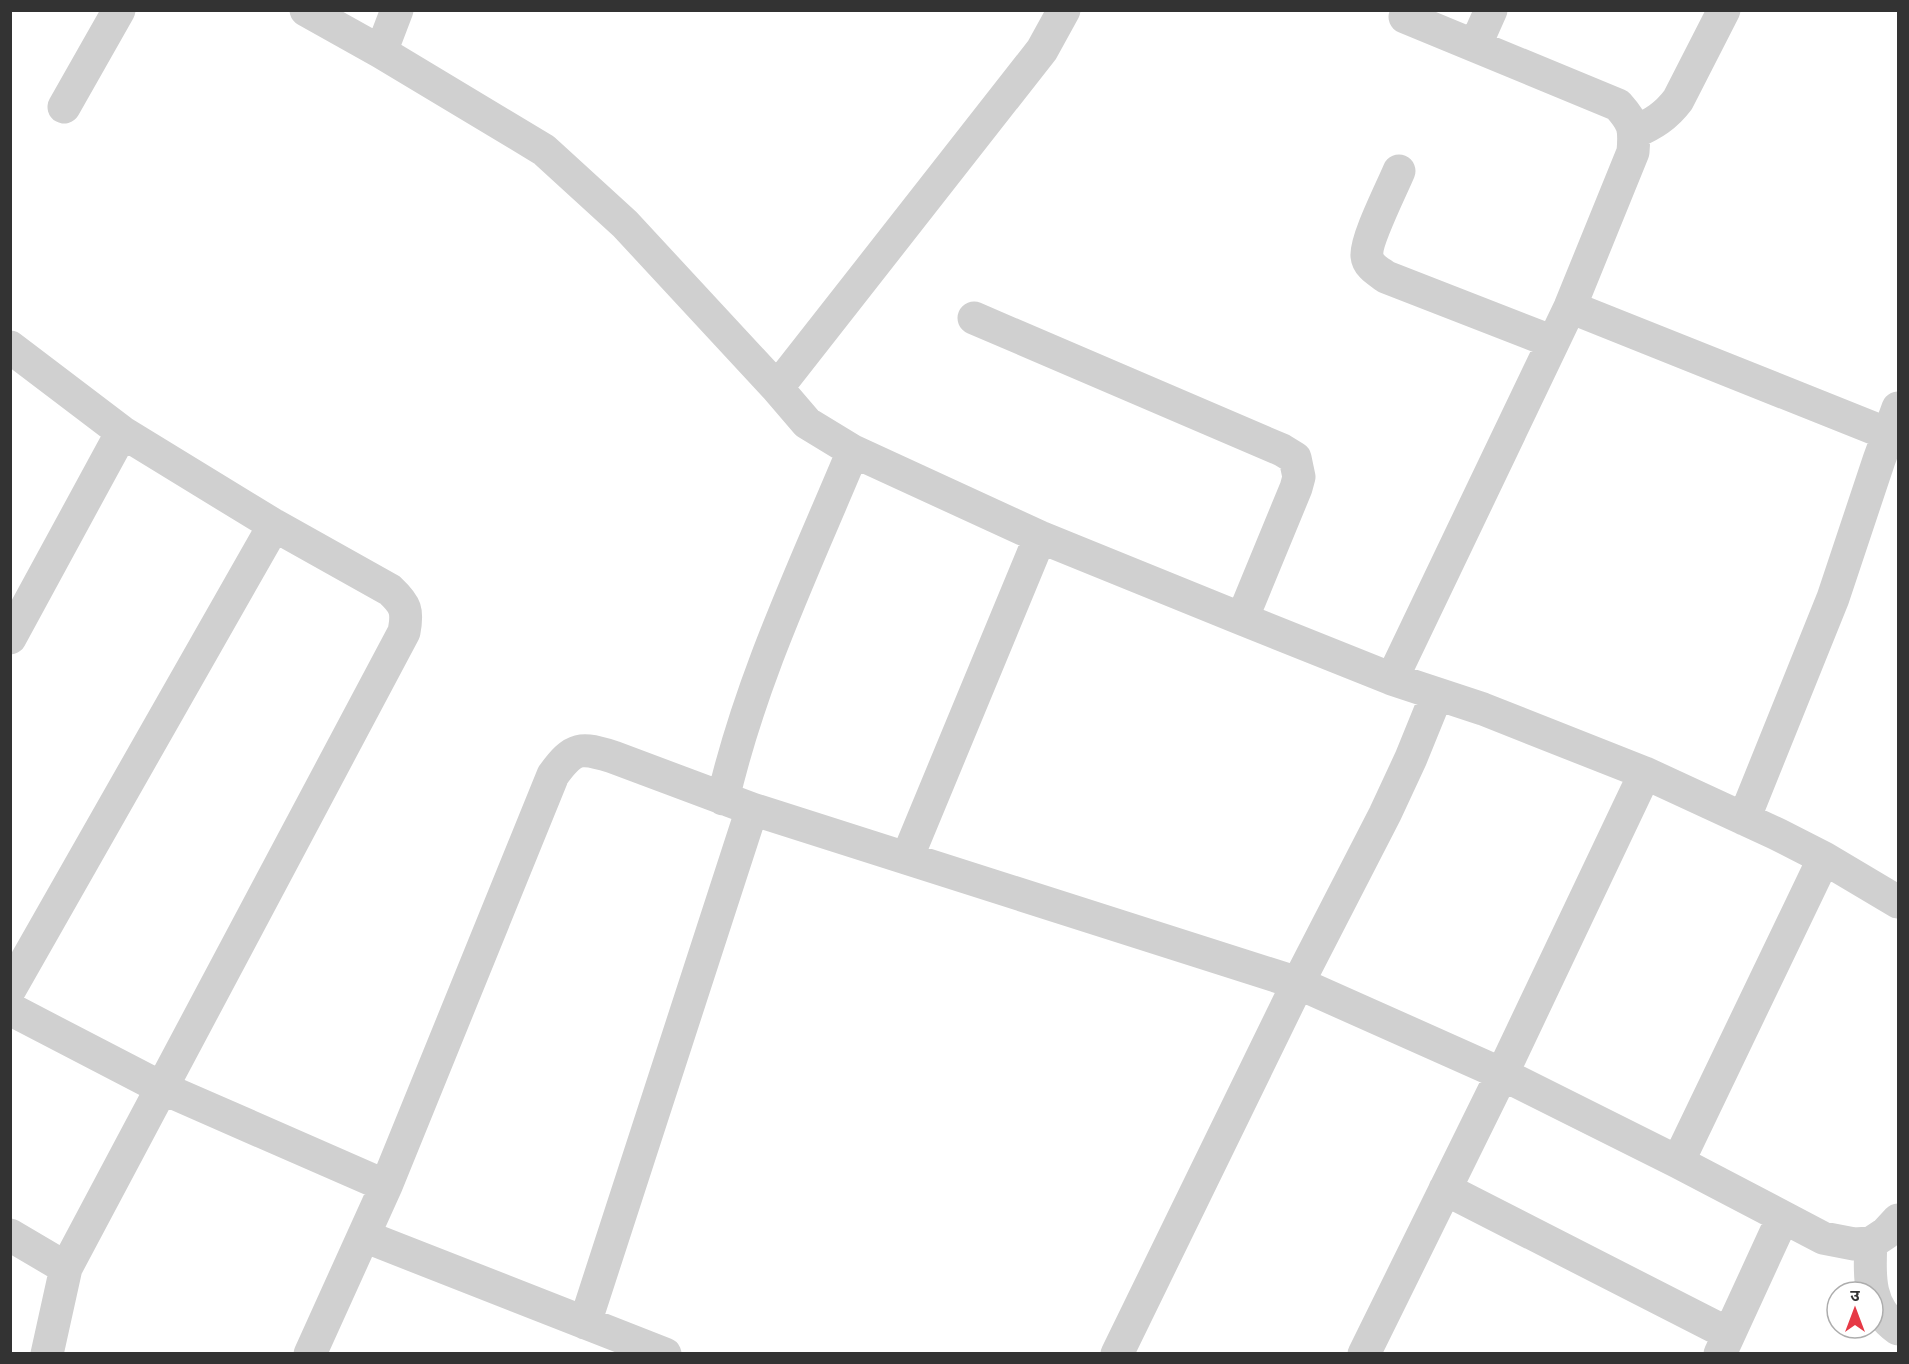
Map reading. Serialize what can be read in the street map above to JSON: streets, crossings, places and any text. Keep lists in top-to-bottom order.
{
  "north": "top"
}
